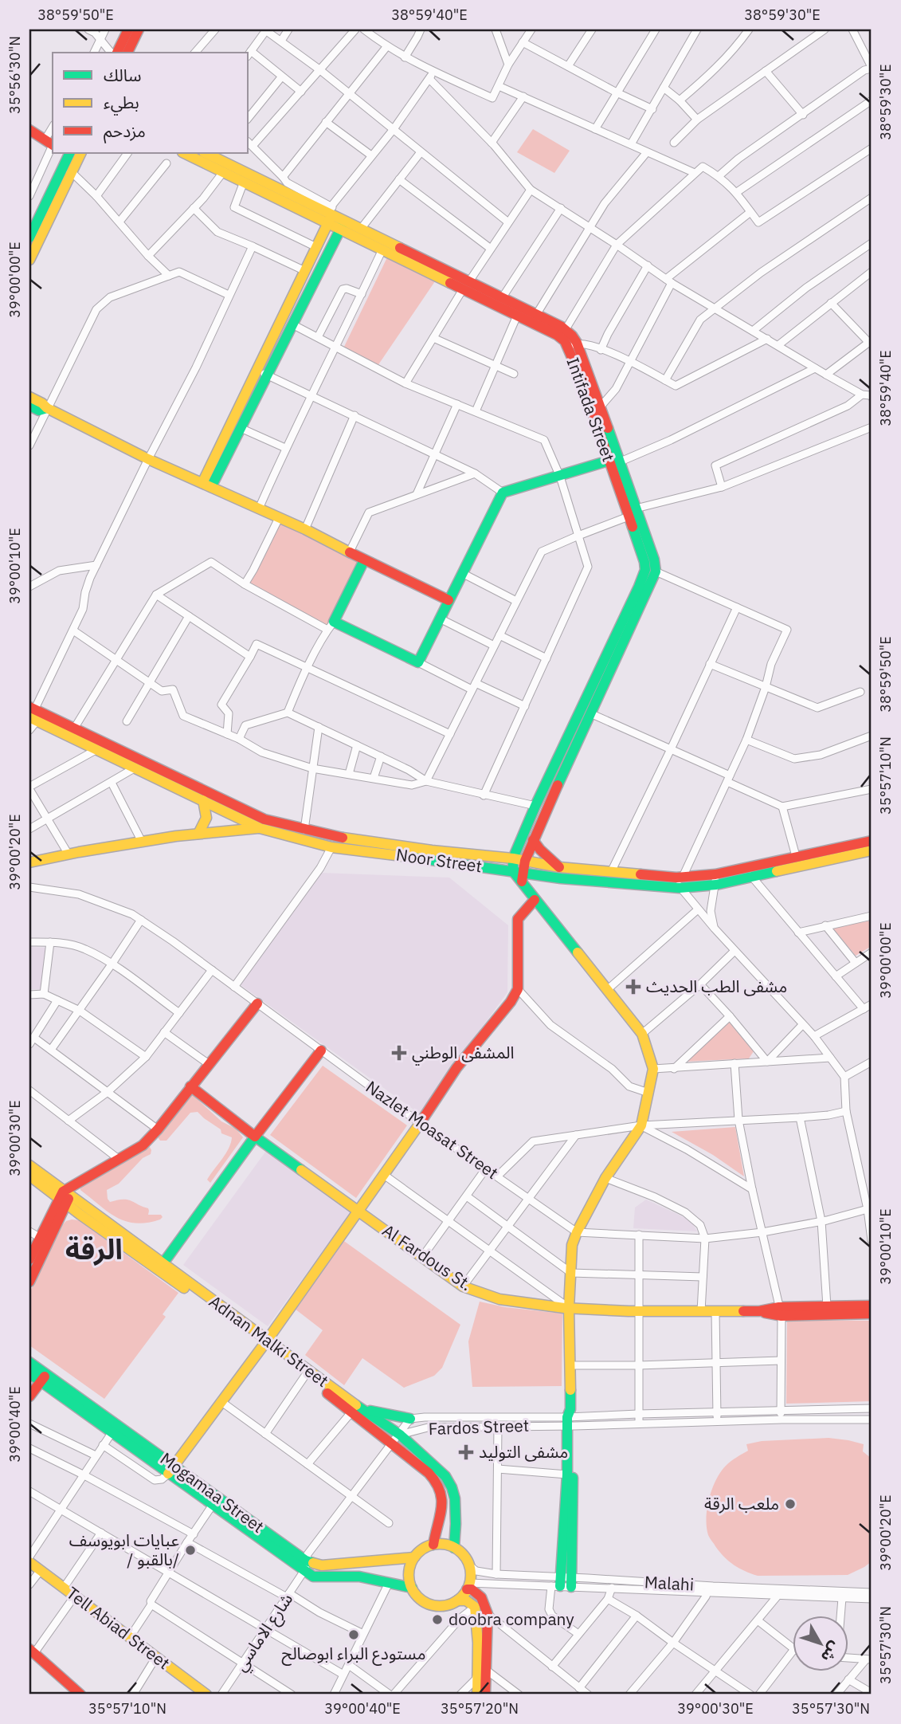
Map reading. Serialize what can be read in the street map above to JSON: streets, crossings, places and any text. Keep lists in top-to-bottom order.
{
  "streets": {
    "main road": [
      "Intifada Street",
      "Noor Street",
      "Al Fardous St.",
      "Adnan Malki Street",
      "Mogamaa Street",
      "Tell Abiad Street"
    ],
    "street": [
      "Nazlet Moasat Street",
      "Fardos Street",
      "Malahi",
      "شارع الاماسي"
    ]
  },
  "crossings": [
    ["Intifada Street", "Noor Street"],
    ["Adnan Malki Street", "Fardos Street"],
    ["Adnan Malki Street", "Mogamaa Street"],
    ["Adnan Malki Street", "Malahi"],
    ["Adnan Malki Street", "شارع الاماسي"],
    ["Fardos Street", "شارع الاماسي"],
    ["Mogamaa Street", "Malahi"],
    ["Mogamaa Street", "شارع الاماسي"]
  ],
  "districts": ["الرقة"],
  "places": {
    "health": ["مشفى الطب الحديث", "المشفى الوطني", "مشفى التوليد"],
    "other": [
      "ملعب الرقة",
      "عبايات ابويوسف / بالقبو/",
      "doobra company",
      "مستودع البراء ابوصالح"
    ]
  },
  "legend": ["سالك", "بطيء", "مزدحم"],
  "north": "bottom right",
  "coordinates": [
    "38°59'50\"E",
    "38°59'40\"E",
    "38°59'30\"E",
    "35°56'30\"N",
    "39°00'00\"E",
    "39°00'10\"E",
    "35°57'10\"N",
    "39°00'20\"E",
    "39°00'30\"E",
    "39°00'40\"E",
    "35°57'30\"N",
    "35°57'20\"N"
  ]
}
